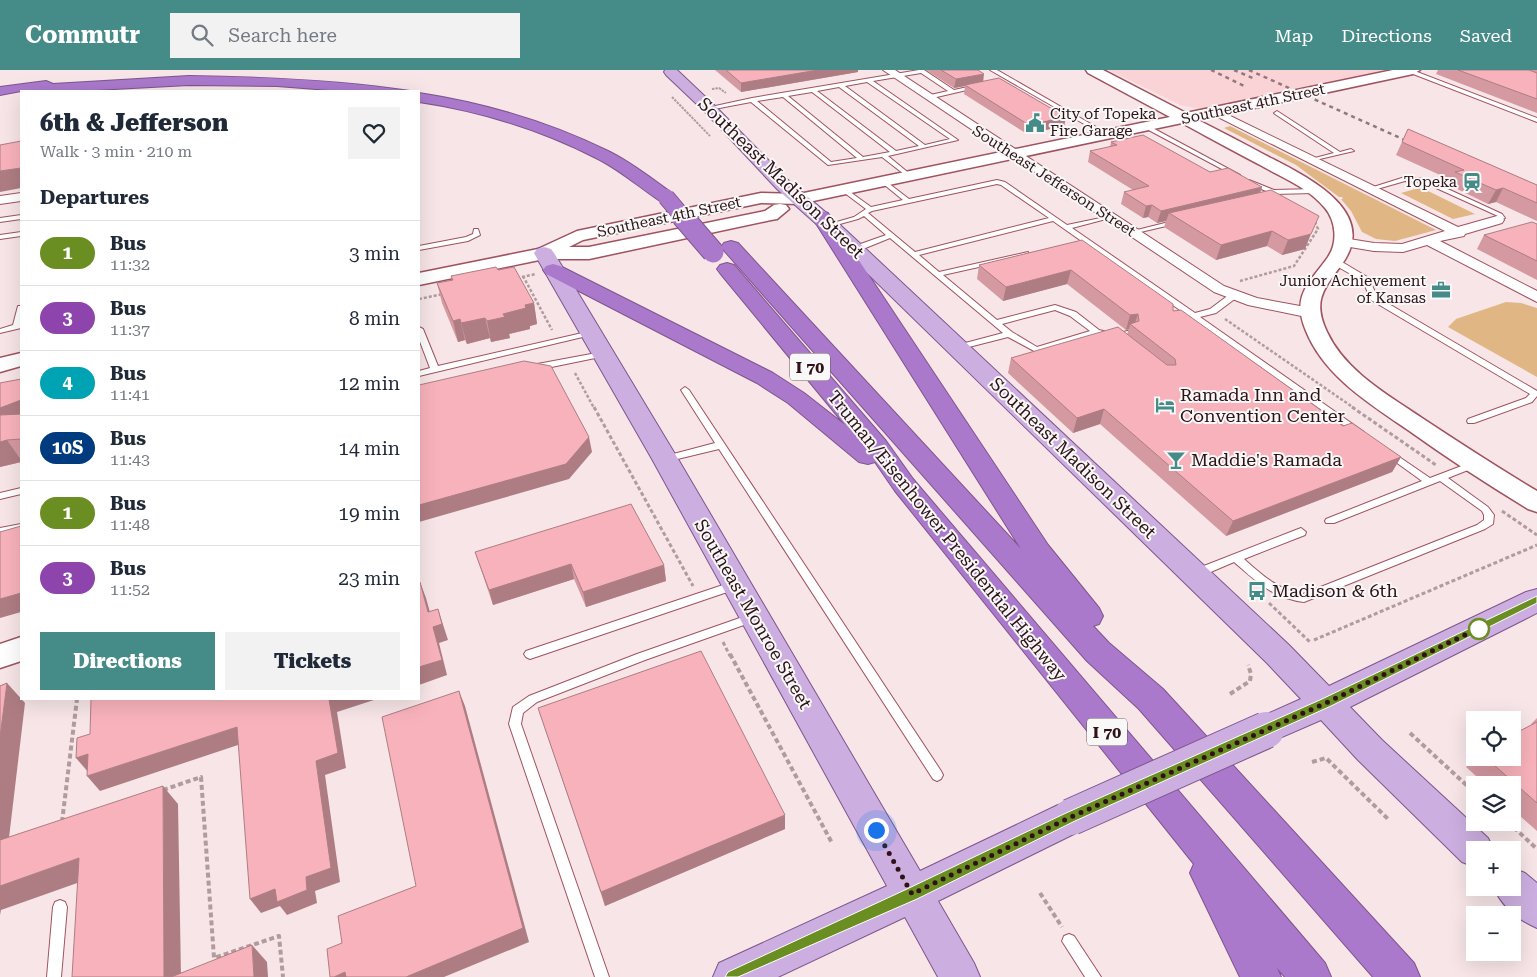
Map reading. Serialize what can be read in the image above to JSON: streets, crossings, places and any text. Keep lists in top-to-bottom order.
{
  "streets": {
    "highway": ["I 70", "Truman/Eisenhower Presidential Highway"],
    "main road": ["Southeast Madison Street", "Southeast Monroe Street"],
    "street": ["Southeast 4th Street", "Southeast Jefferson Street"]
  },
  "crossings": [
    ["Southeast 4th Street", "Southeast Madison Street"],
    ["Southeast 4th Street", "Southeast Jefferson Street"],
    ["Southeast 4th Street", "Southeast Monroe Street"]
  ],
  "places": {
    "public building": ["City of Topeka Fire Garage"],
    "station": ["Topeka"],
    "office": ["Junior Achievement of Kansas"],
    "hotel": ["Ramada Inn and Convention Center"],
    "bar": ["Maddie's Ramada"],
    "bus stop": ["Madison & 6th"]
  },
  "lines": ["bus line 1"],
  "page": {
    "header": "Commutr",
    "search": "Search here",
    "nav": ["Map", "Directions", "Saved"],
    "heading": [
      ["6th & Jefferson", "Walk · 3 min · 210 m"],
      "Departures"
    ],
    "list": [
      {
        "mark": "1",
        "name": "Bus",
        "note": "11:32",
        "value": "3 min"
      },
      {
        "mark": "3",
        "name": "Bus",
        "note": "11:37",
        "value": "8 min"
      },
      {
        "mark": "4",
        "name": "Bus",
        "note": "11:41",
        "value": "12 min"
      },
      {
        "mark": "10S",
        "name": "Bus",
        "note": "11:43",
        "value": "14 min"
      },
      {
        "mark": "1",
        "name": "Bus",
        "note": "11:48",
        "value": "19 min"
      },
      {
        "mark": "3",
        "name": "Bus",
        "note": "11:52",
        "value": "23 min"
      }
    ],
    "buttons": ["Directions", "Tickets"],
    "map_buttons": ["+", "−"]
  }
}
